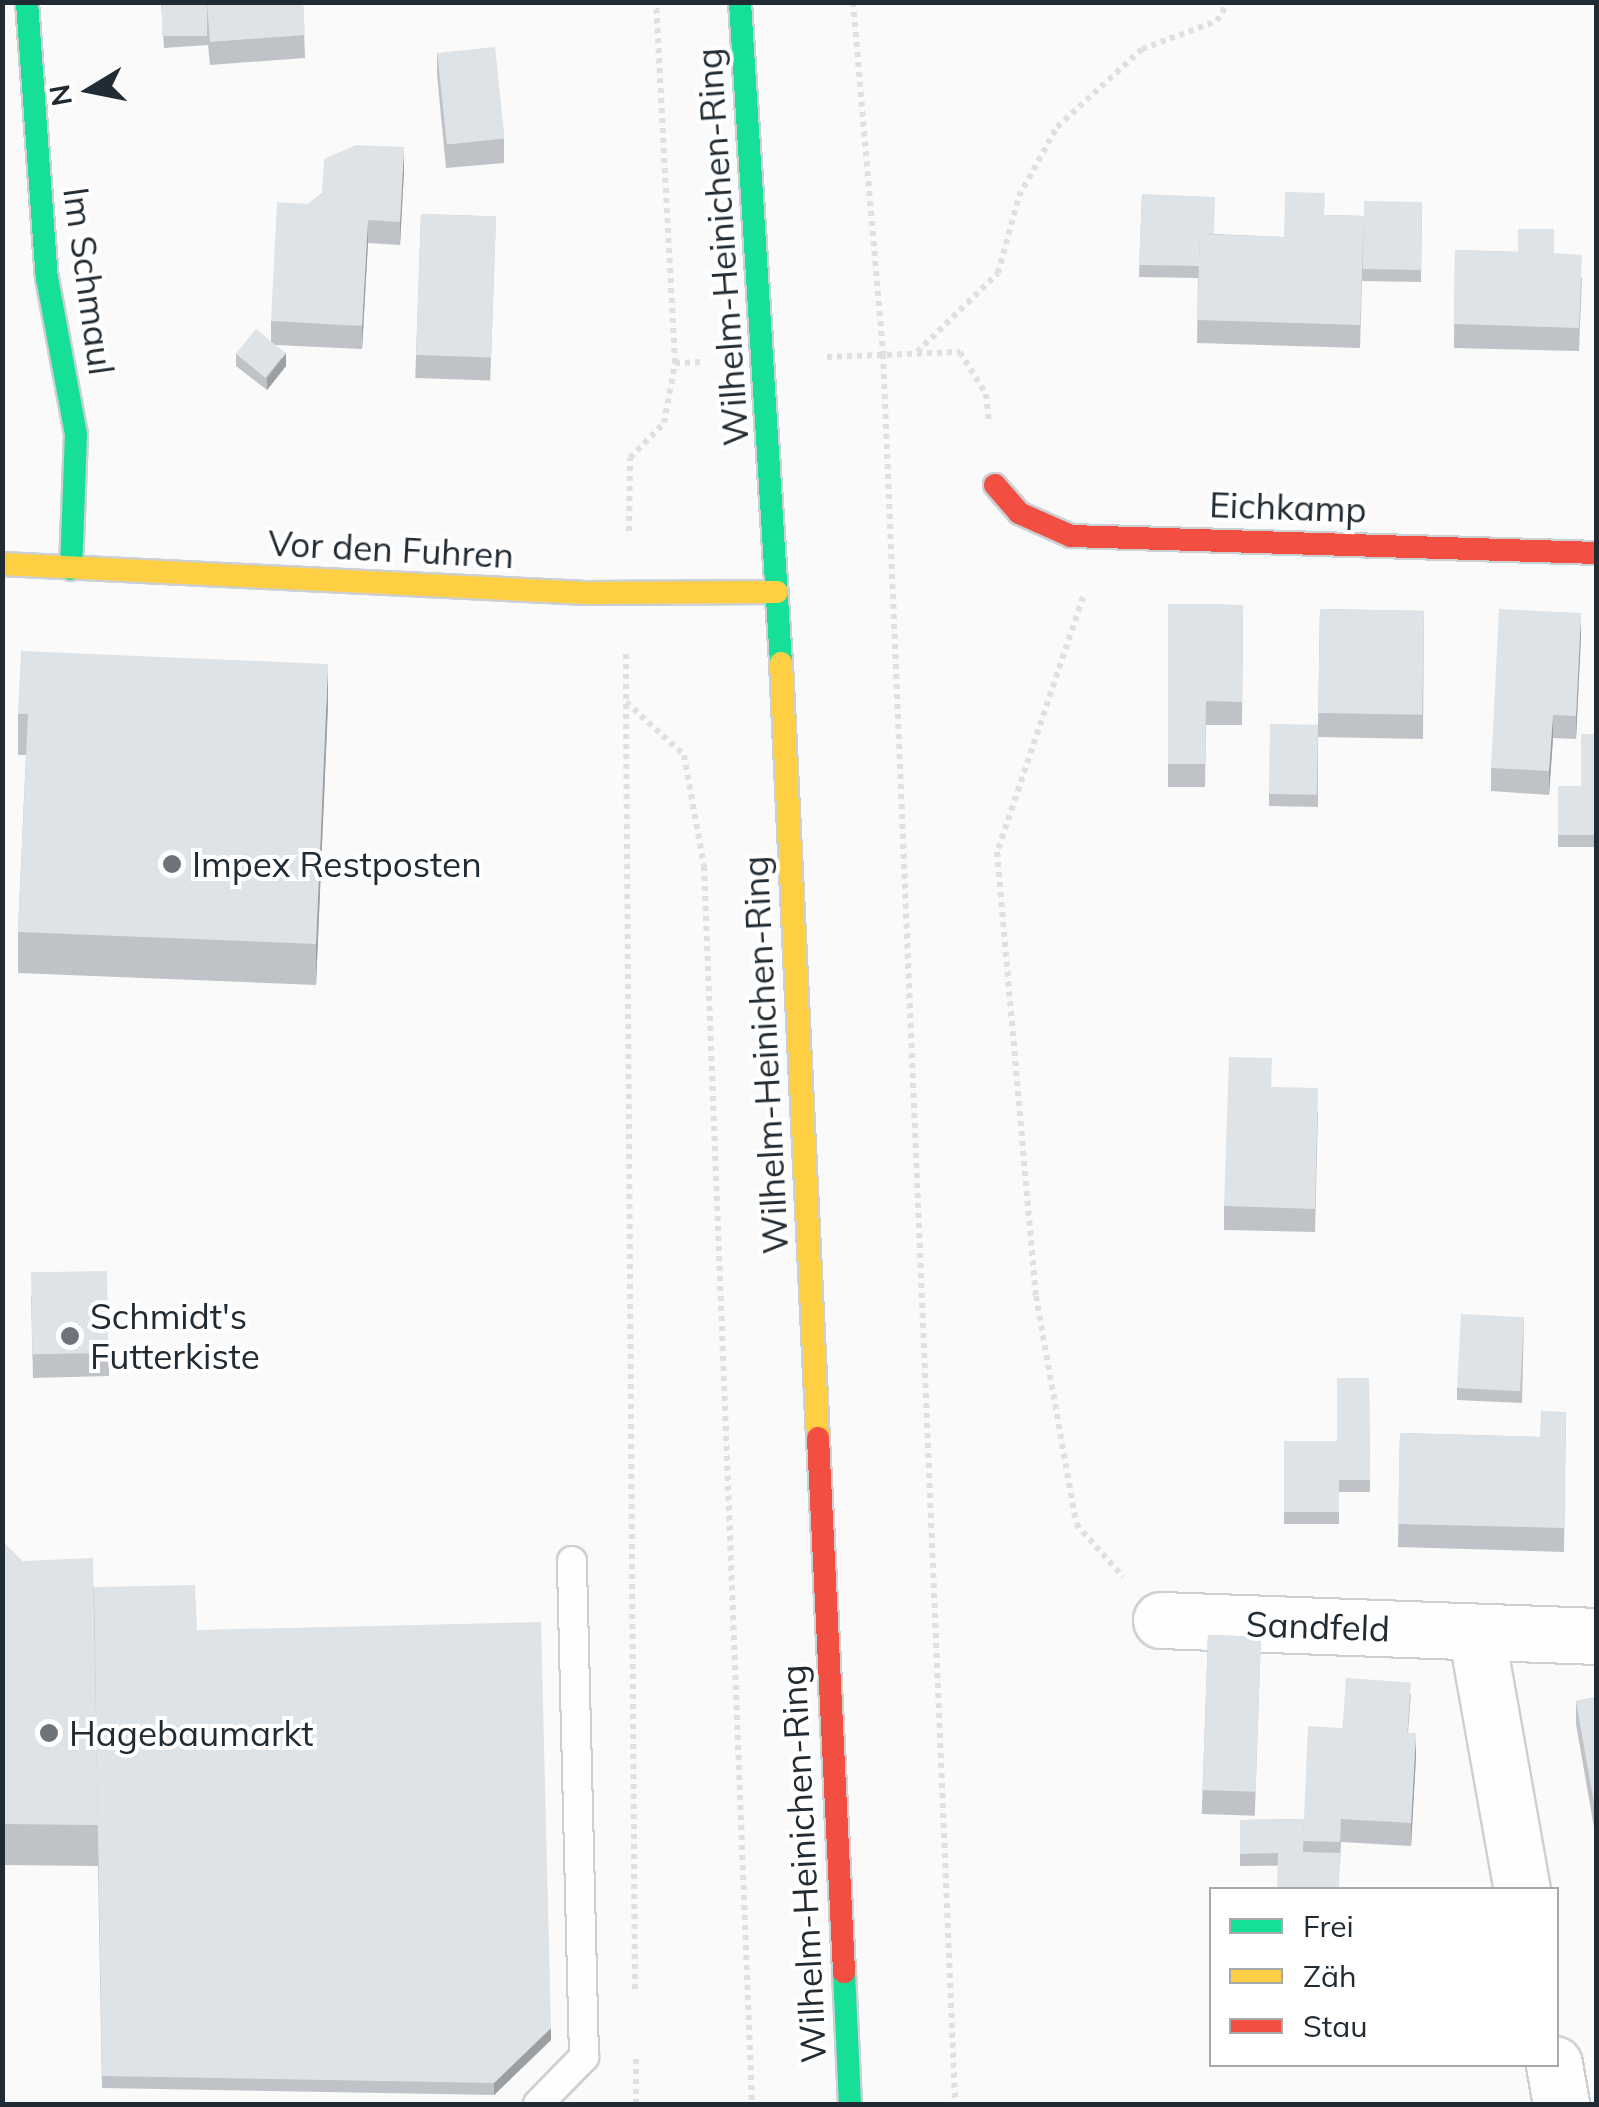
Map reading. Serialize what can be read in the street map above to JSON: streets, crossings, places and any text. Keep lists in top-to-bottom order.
{
  "streets": {
    "main road": [
      "Wilhelm-Heinichen-Ring",
      "Im Schmaul",
      "Eichkamp",
      "Vor den Fuhren"
    ],
    "street": ["Sandfeld"]
  },
  "crossings": [
    ["Wilhelm-Heinichen-Ring", "Vor den Fuhren"],
    ["Im Schmaul", "Vor den Fuhren"]
  ],
  "places": ["Impex Restposten", "Schmidt's Futterkiste", "Hagebaumarkt"],
  "legend": ["Frei", "Zäh", "Stau"],
  "north": "left"
}
